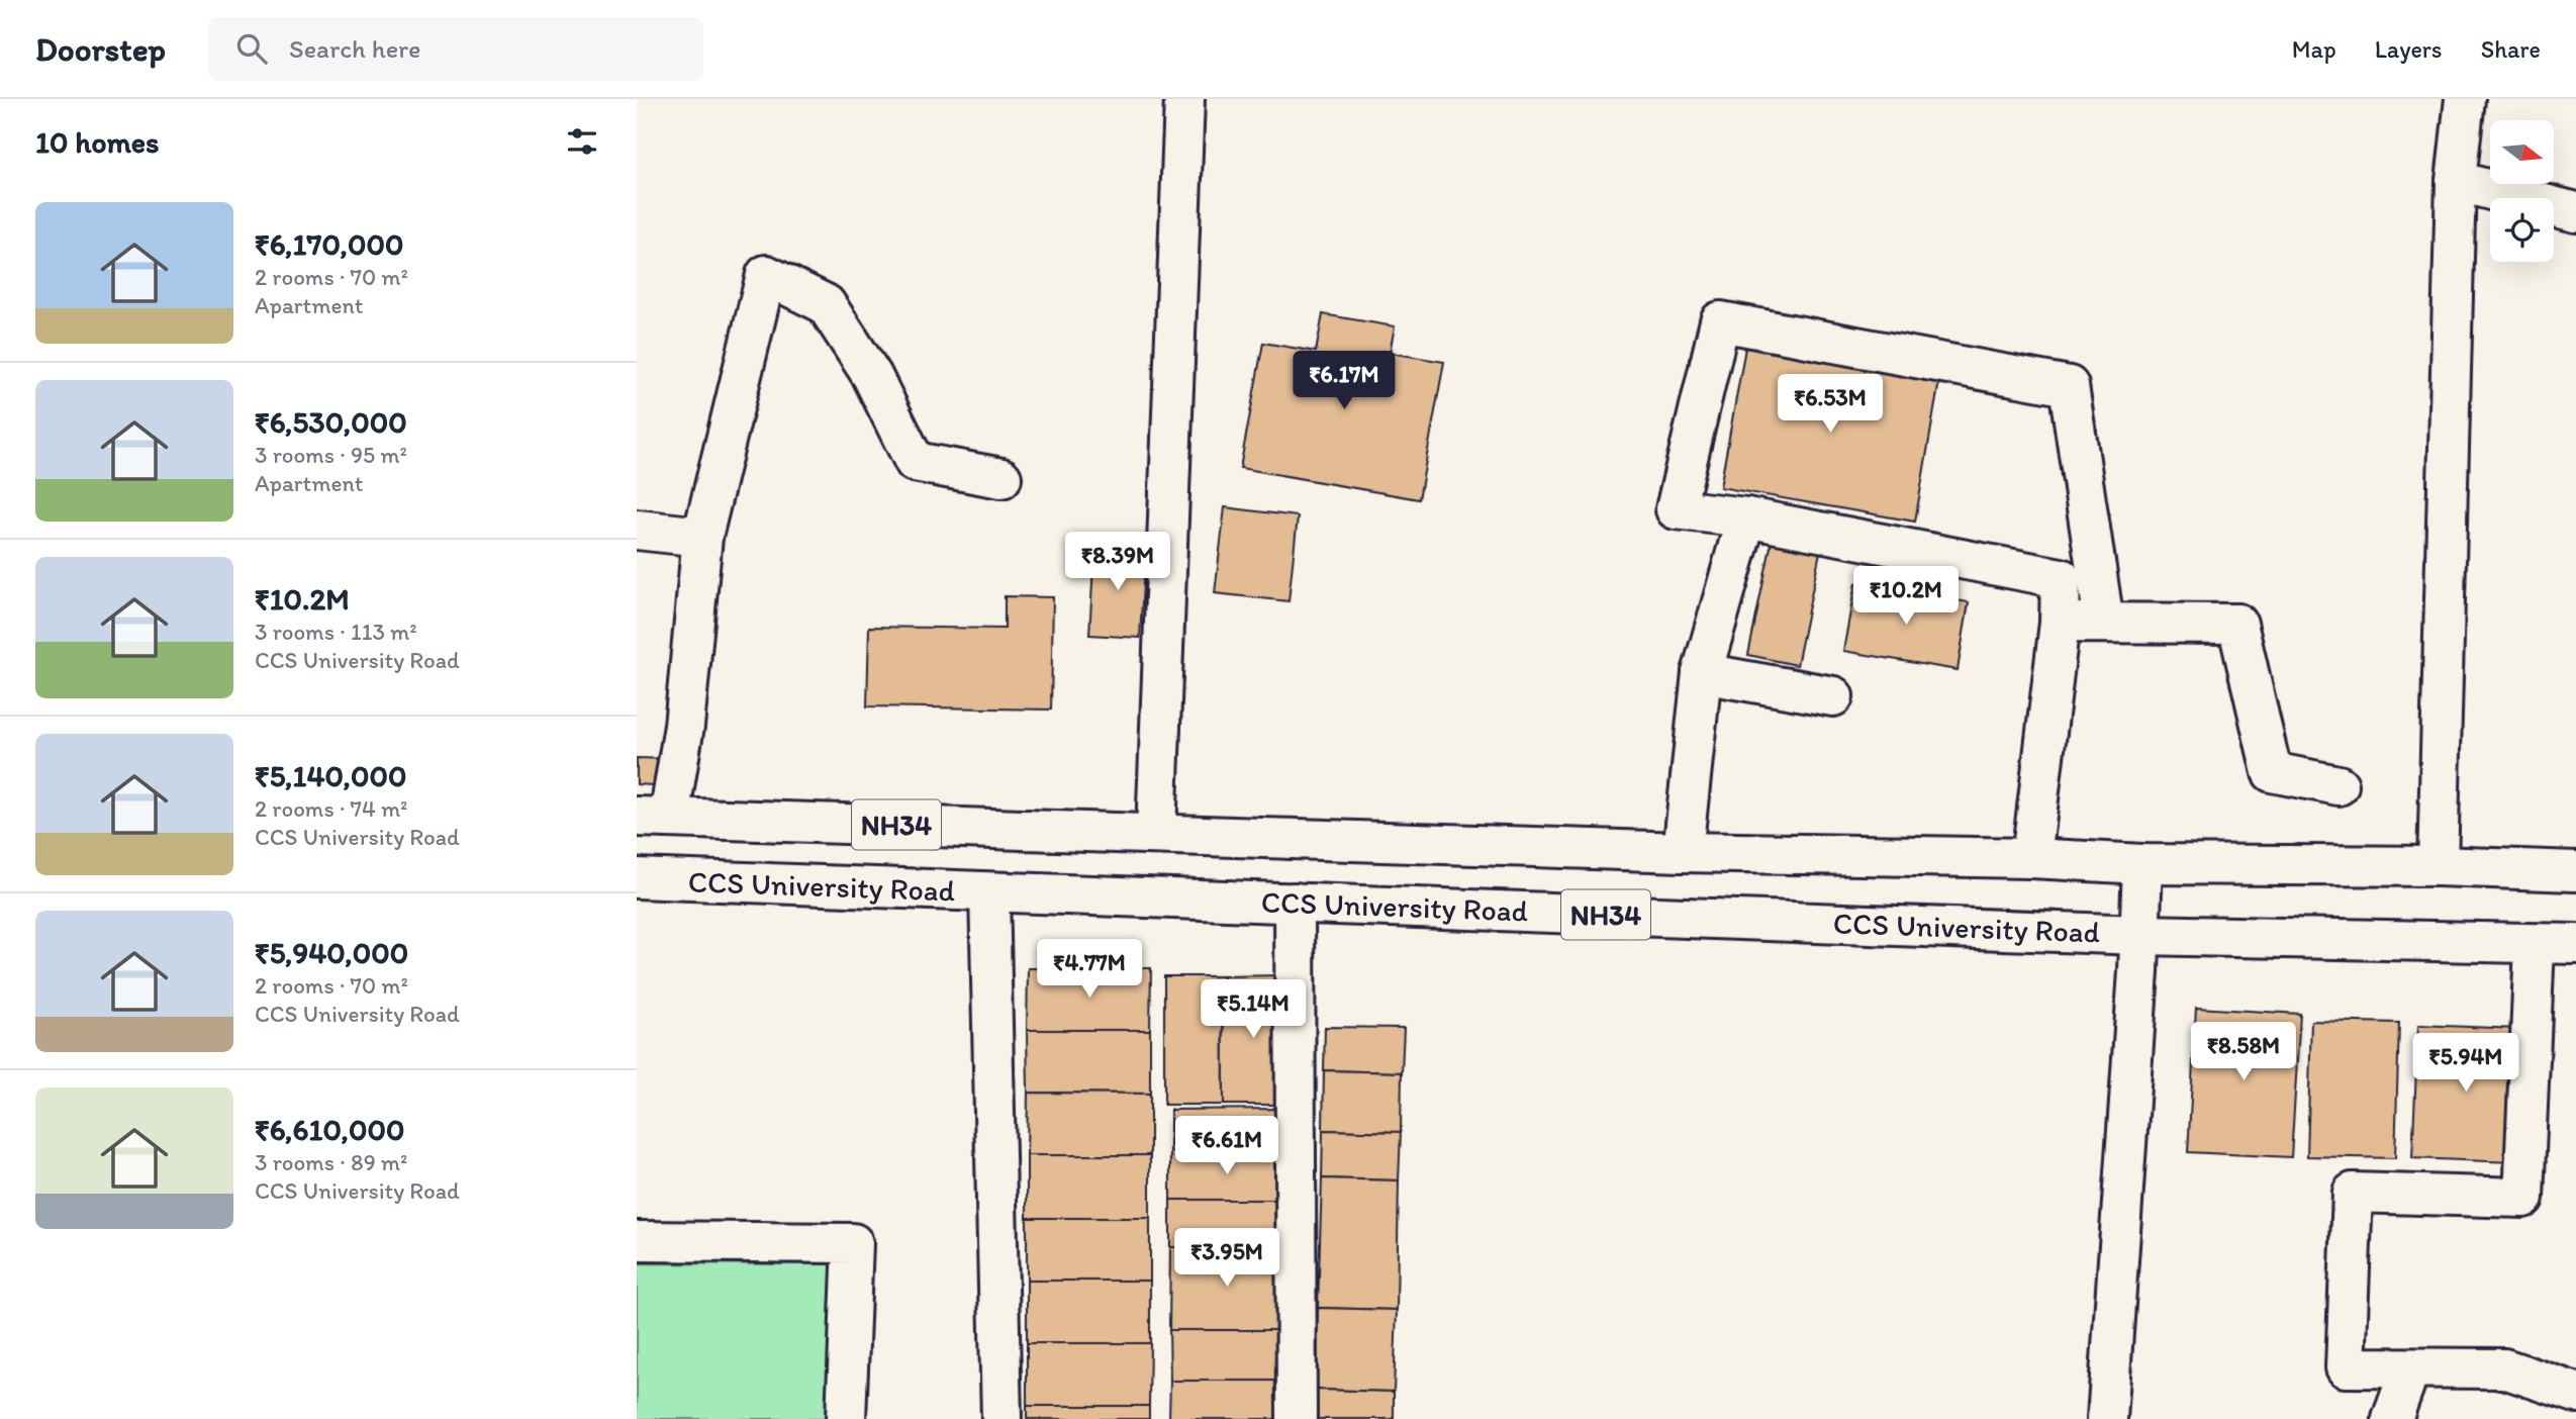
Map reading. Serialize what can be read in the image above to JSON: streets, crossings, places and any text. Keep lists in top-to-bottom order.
{
  "streets": {
    "main road": ["NH34", "CCS University Road"]
  },
  "north": "right",
  "page": {
    "header": "Doorstep",
    "search": "Search here",
    "nav": ["Map", "Layers", "Share"],
    "heading": "10 homes",
    "list": [
      {
        "name": "₹6,170,000",
        "note": "2 rooms · 70 m² · Apartment"
      },
      {
        "name": "₹6,530,000",
        "note": "3 rooms · 95 m² · Apartment"
      },
      {
        "name": "₹10.2M",
        "note": "3 rooms · 113 m² · CCS University Road"
      },
      {
        "name": "₹5,140,000",
        "note": "2 rooms · 74 m² · CCS University Road"
      },
      {
        "name": "₹5,940,000",
        "note": "2 rooms · 70 m² · CCS University Road"
      },
      {
        "name": "₹6,610,000",
        "note": "3 rooms · 89 m² · CCS University Road"
      }
    ],
    "price": [
      "₹6.17M",
      "₹6.53M",
      "₹8.39M",
      "₹10.2M",
      "₹4.77M",
      "₹5.14M",
      "₹8.58M",
      "₹5.94M",
      "₹6.61M",
      "₹3.95M"
    ]
  }
}
